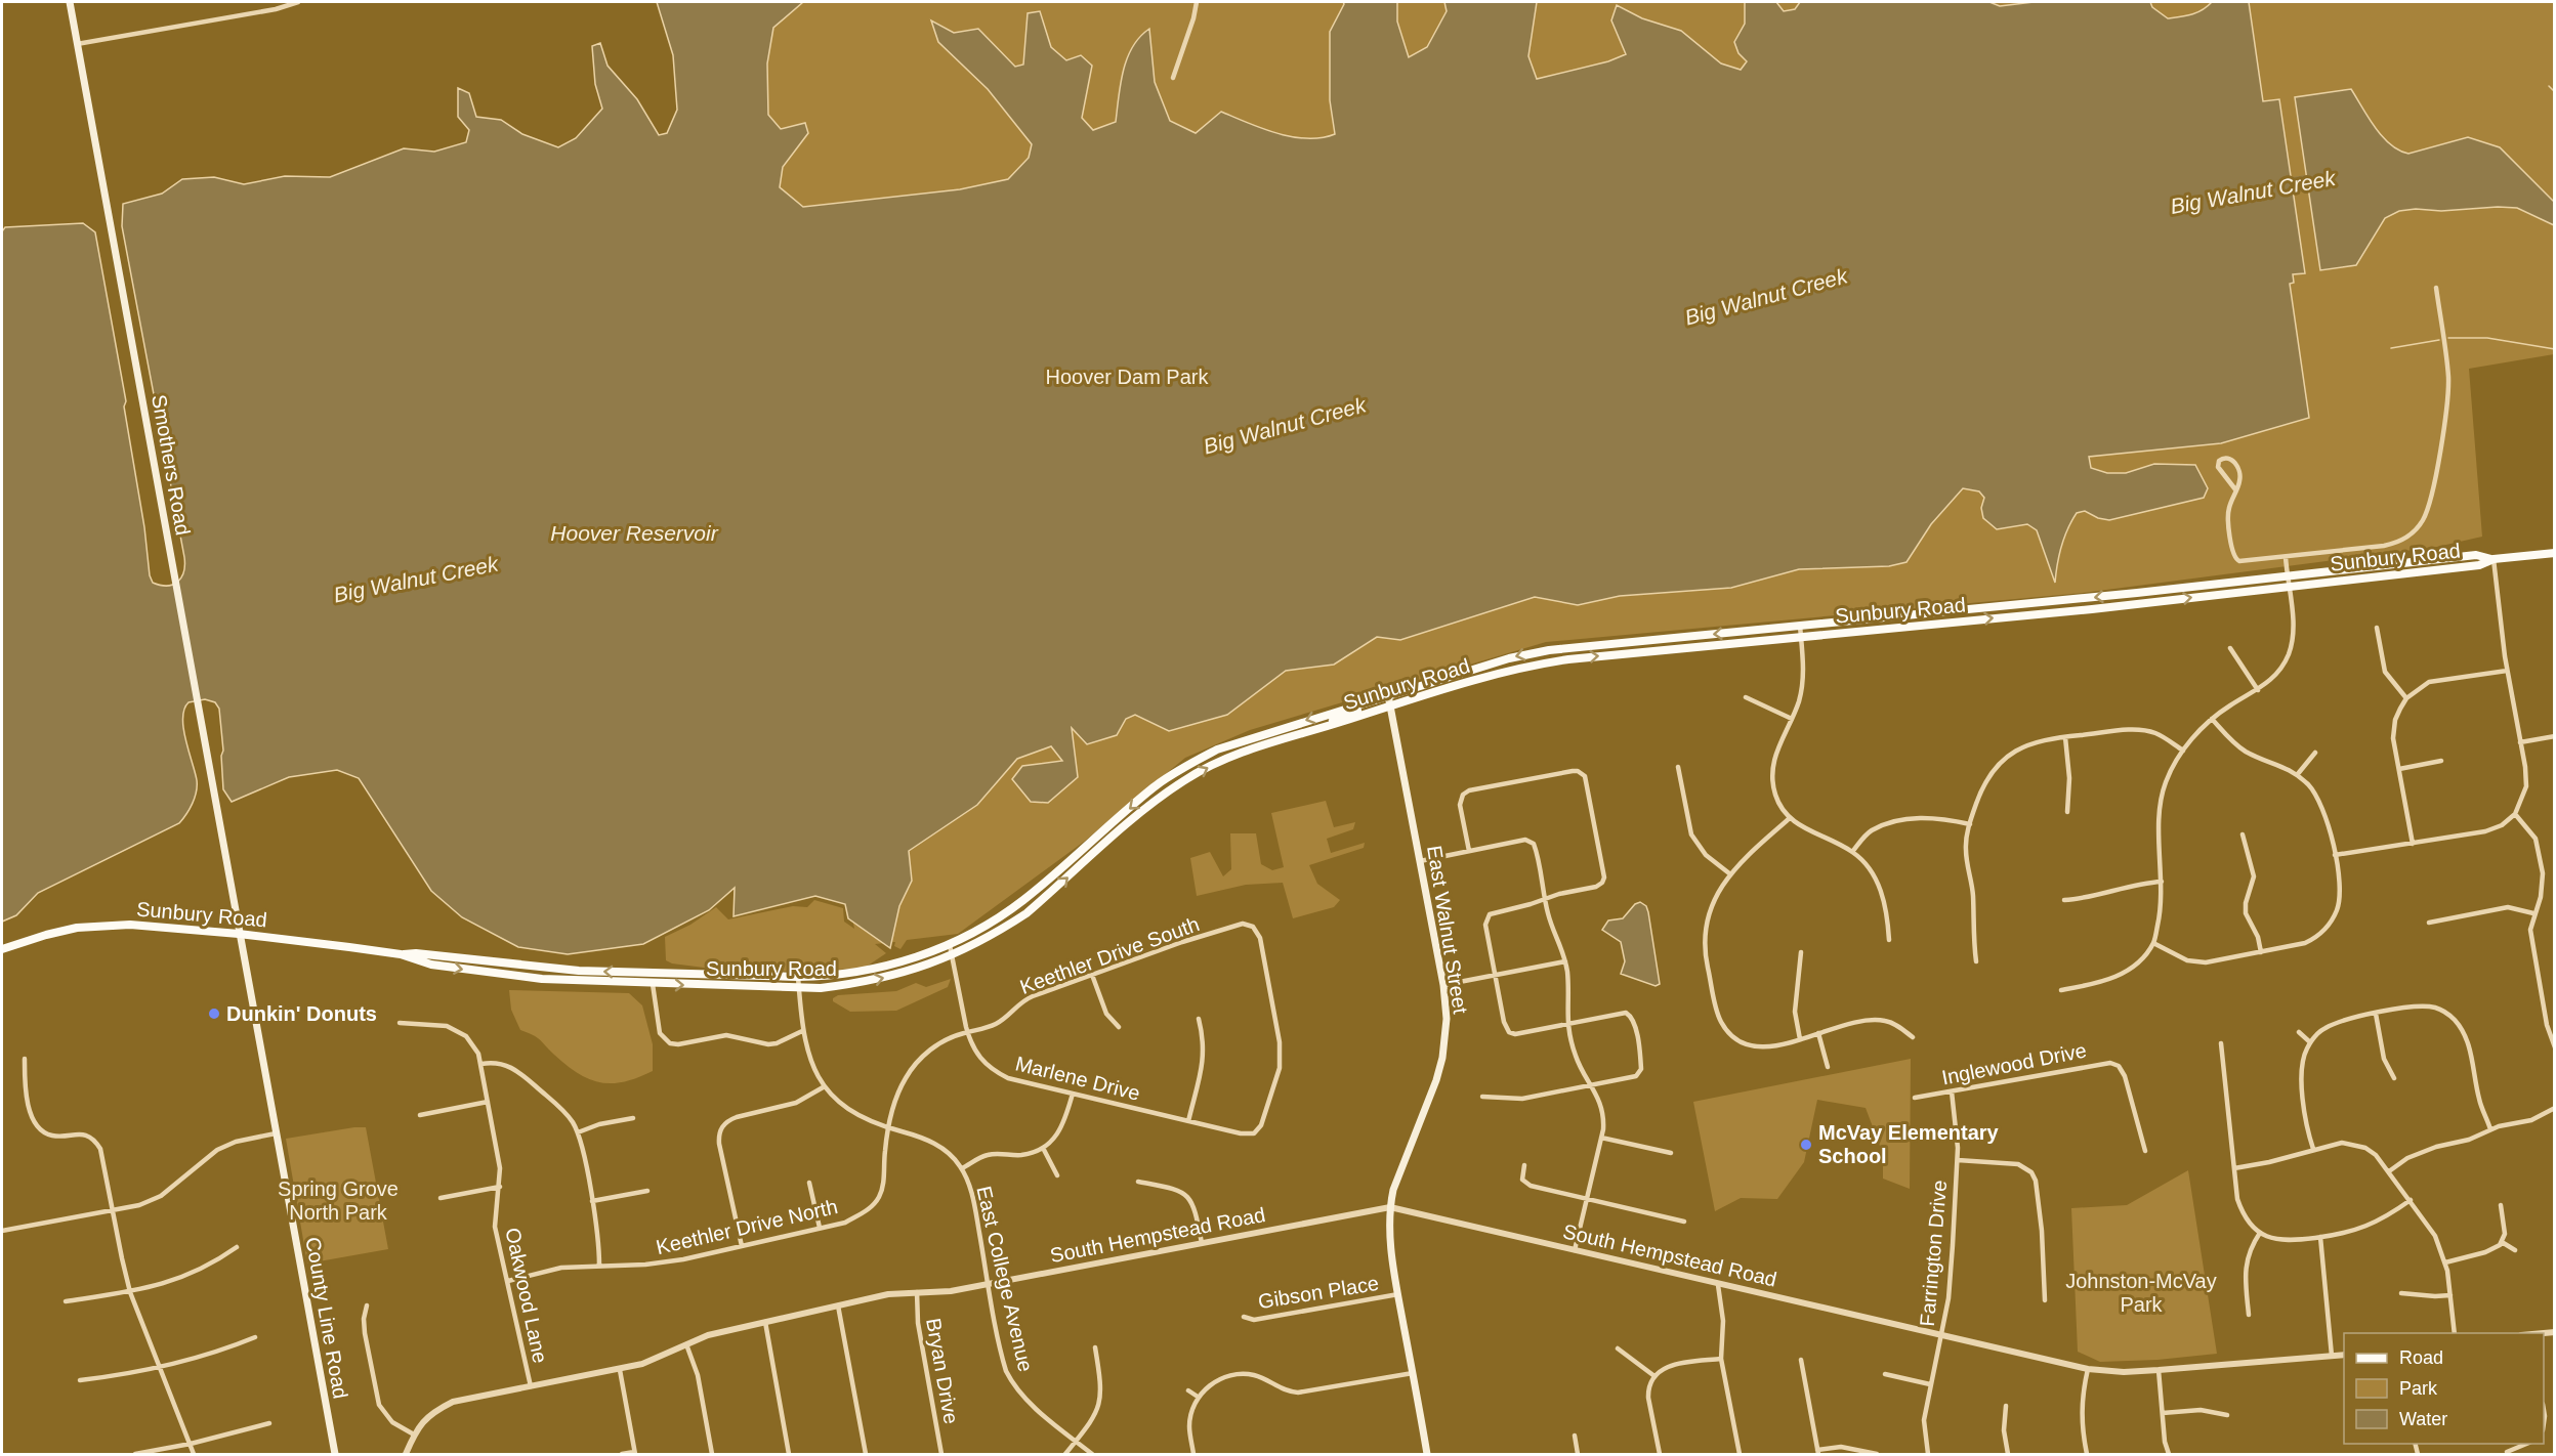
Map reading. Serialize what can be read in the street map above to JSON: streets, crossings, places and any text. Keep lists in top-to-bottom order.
{
  "streets": {
    "main road": [
      "Smothers Road",
      "Sunbury Road",
      "East Walnut Street",
      "County Line Road"
    ],
    "street": [
      "Keethler Drive South",
      "Inglewood Drive",
      "Marlene Drive",
      "Keethler Drive North",
      "South Hempstead Road",
      "Farrington Drive",
      "East College Avenue",
      "Gibson Place",
      "Oakwood Lane",
      "Bryan Drive"
    ]
  },
  "crossings": [
    ["Smothers Road", "Sunbury Road"],
    ["Smothers Road", "County Line Road"],
    ["Sunbury Road", "East Walnut Street"],
    ["Sunbury Road", "Marlene Drive"],
    ["Sunbury Road", "East College Avenue"],
    ["Sunbury Road", "County Line Road"],
    ["East Walnut Street", "South Hempstead Road"],
    ["East Walnut Street", "Gibson Place"],
    ["Keethler Drive South", "Marlene Drive"],
    ["Keethler Drive South", "Keethler Drive North"],
    ["Keethler Drive South", "East College Avenue"],
    ["Inglewood Drive", "Farrington Drive"],
    ["Keethler Drive North", "East College Avenue"],
    ["Keethler Drive North", "Oakwood Lane"],
    ["South Hempstead Road", "Farrington Drive"],
    ["South Hempstead Road", "East College Avenue"],
    ["South Hempstead Road", "Oakwood Lane"],
    ["South Hempstead Road", "Bryan Drive"]
  ],
  "water": ["Big Walnut Creek", "Hoover Reservoir"],
  "parks": ["Hoover Dam Park", "Spring Grove North Park", "Johnston-McVay Park"],
  "places": ["Dunkin' Donuts", "McVay Elementary School"],
  "legend": ["Road", "Park", "Water"]
}
